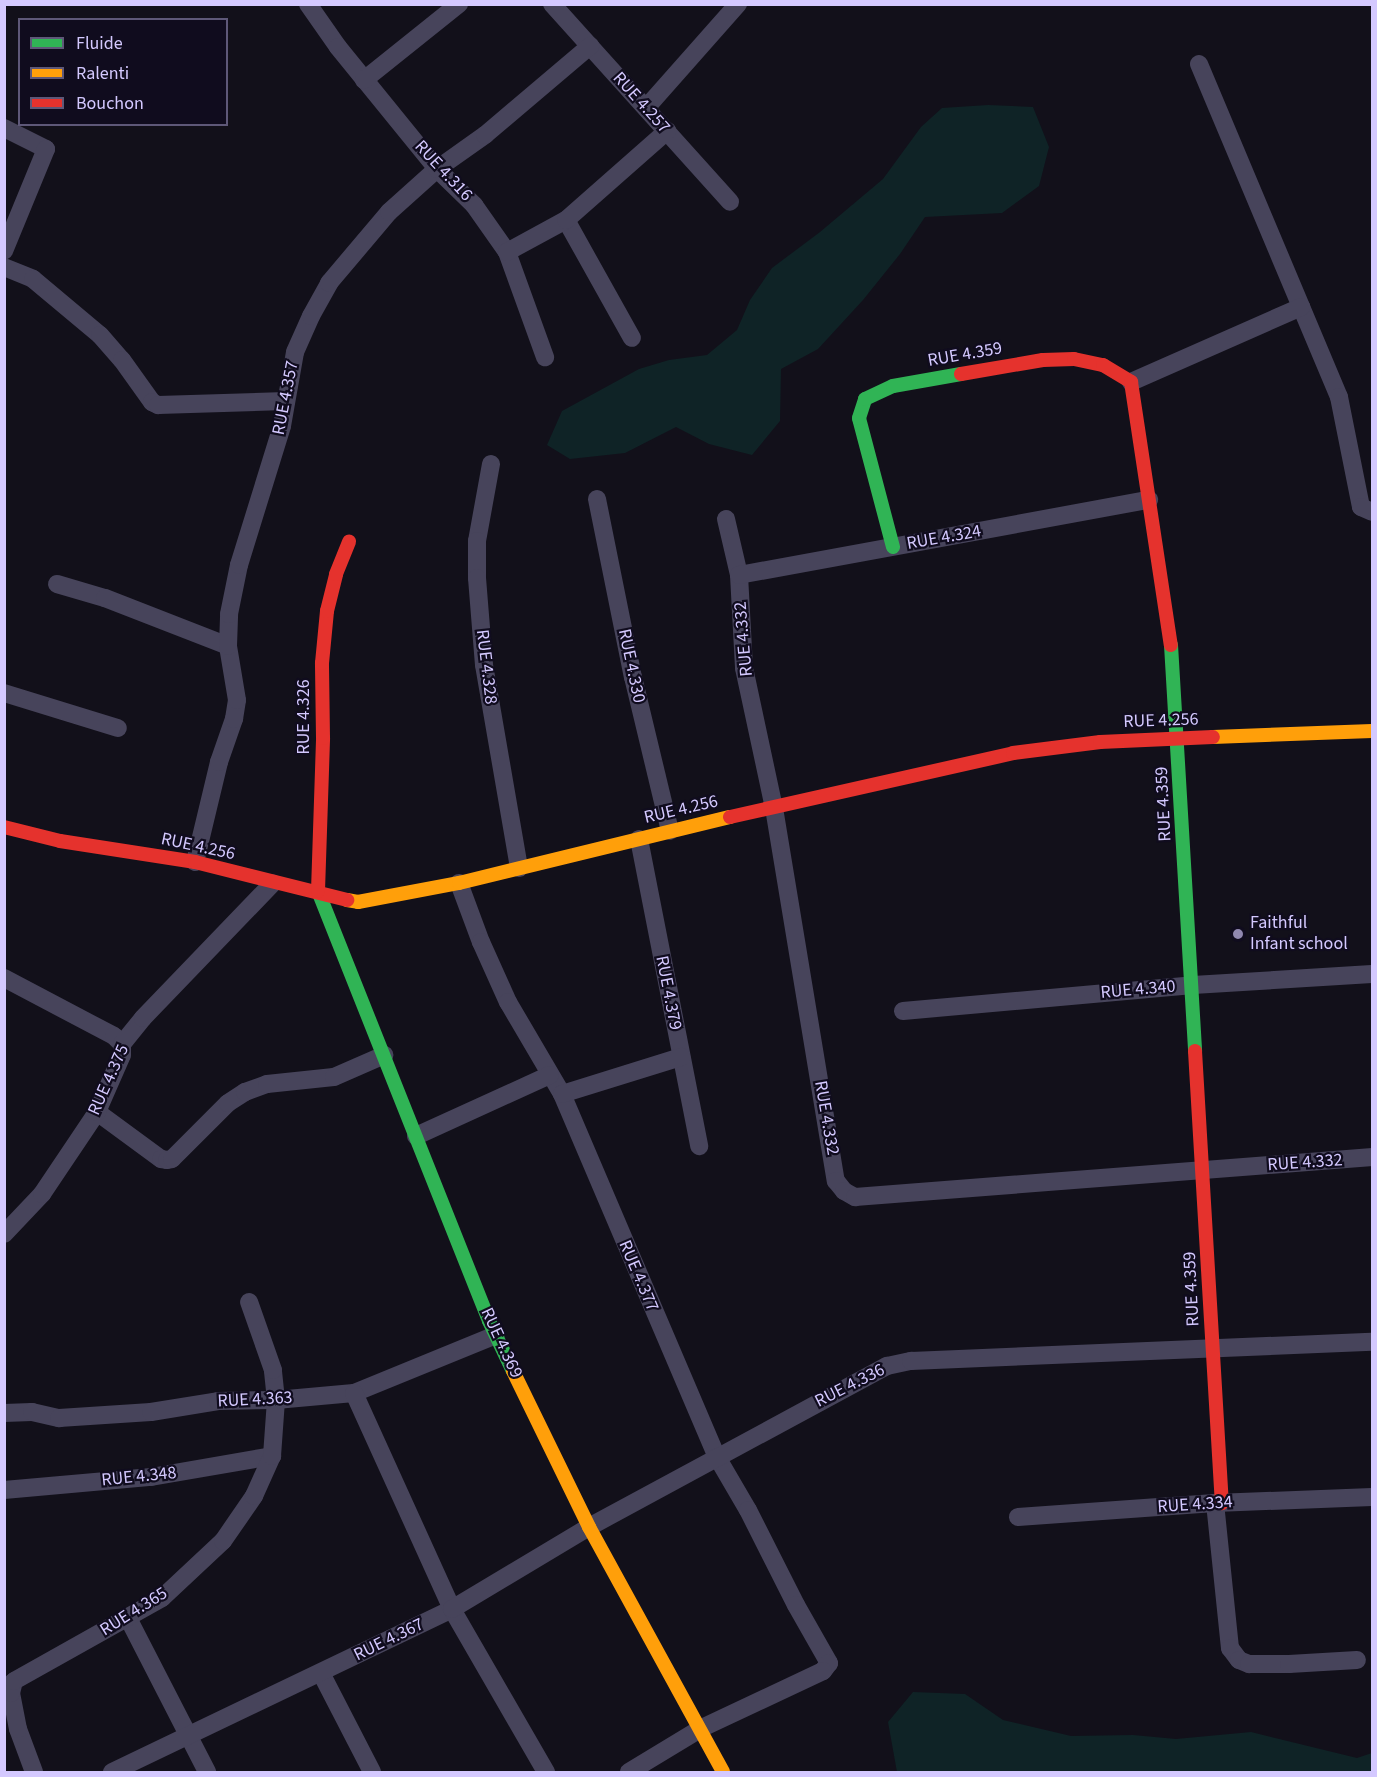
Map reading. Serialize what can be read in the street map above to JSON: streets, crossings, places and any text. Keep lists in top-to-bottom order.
{
  "streets": {
    "street": [
      "RUE 4.257",
      "RUE 4.316",
      "RUE 4.359",
      "RUE 4.357",
      "RUE 4.324",
      "RUE 4.332",
      "RUE 4.330",
      "RUE 4.328",
      "RUE 4.326",
      "RUE 4.256",
      "RUE 4.340",
      "RUE 4.379",
      "RUE 4.375",
      "RUE 4.377",
      "RUE 4.369",
      "RUE 4.336",
      "RUE 4.363",
      "RUE 4.348",
      "RUE 4.334",
      "RUE 4.365",
      "RUE 4.367"
    ]
  },
  "crossings": [
    ["RUE 4.257", "RUE 4.357"],
    ["RUE 4.316", "RUE 4.357"],
    ["RUE 4.359", "RUE 4.324"],
    ["RUE 4.359", "RUE 4.332"],
    ["RUE 4.359", "RUE 4.256"],
    ["RUE 4.359", "RUE 4.340"],
    ["RUE 4.359", "RUE 4.336"],
    ["RUE 4.359", "RUE 4.334"],
    ["RUE 4.357", "RUE 4.256"],
    ["RUE 4.324", "RUE 4.332"],
    ["RUE 4.332", "RUE 4.256"],
    ["RUE 4.330", "RUE 4.256"],
    ["RUE 4.328", "RUE 4.256"],
    ["RUE 4.326", "RUE 4.256"],
    ["RUE 4.326", "RUE 4.369"],
    ["RUE 4.256", "RUE 4.379"],
    ["RUE 4.256", "RUE 4.375"],
    ["RUE 4.256", "RUE 4.377"],
    ["RUE 4.256", "RUE 4.369"],
    ["RUE 4.377", "RUE 4.369"],
    ["RUE 4.377", "RUE 4.336"],
    ["RUE 4.369", "RUE 4.336"],
    ["RUE 4.369", "RUE 4.363"],
    ["RUE 4.336", "RUE 4.367"],
    ["RUE 4.363", "RUE 4.365"],
    ["RUE 4.348", "RUE 4.365"]
  ],
  "places": ["Faithful Infant school"],
  "legend": ["Fluide", "Ralenti", "Bouchon"]
}
